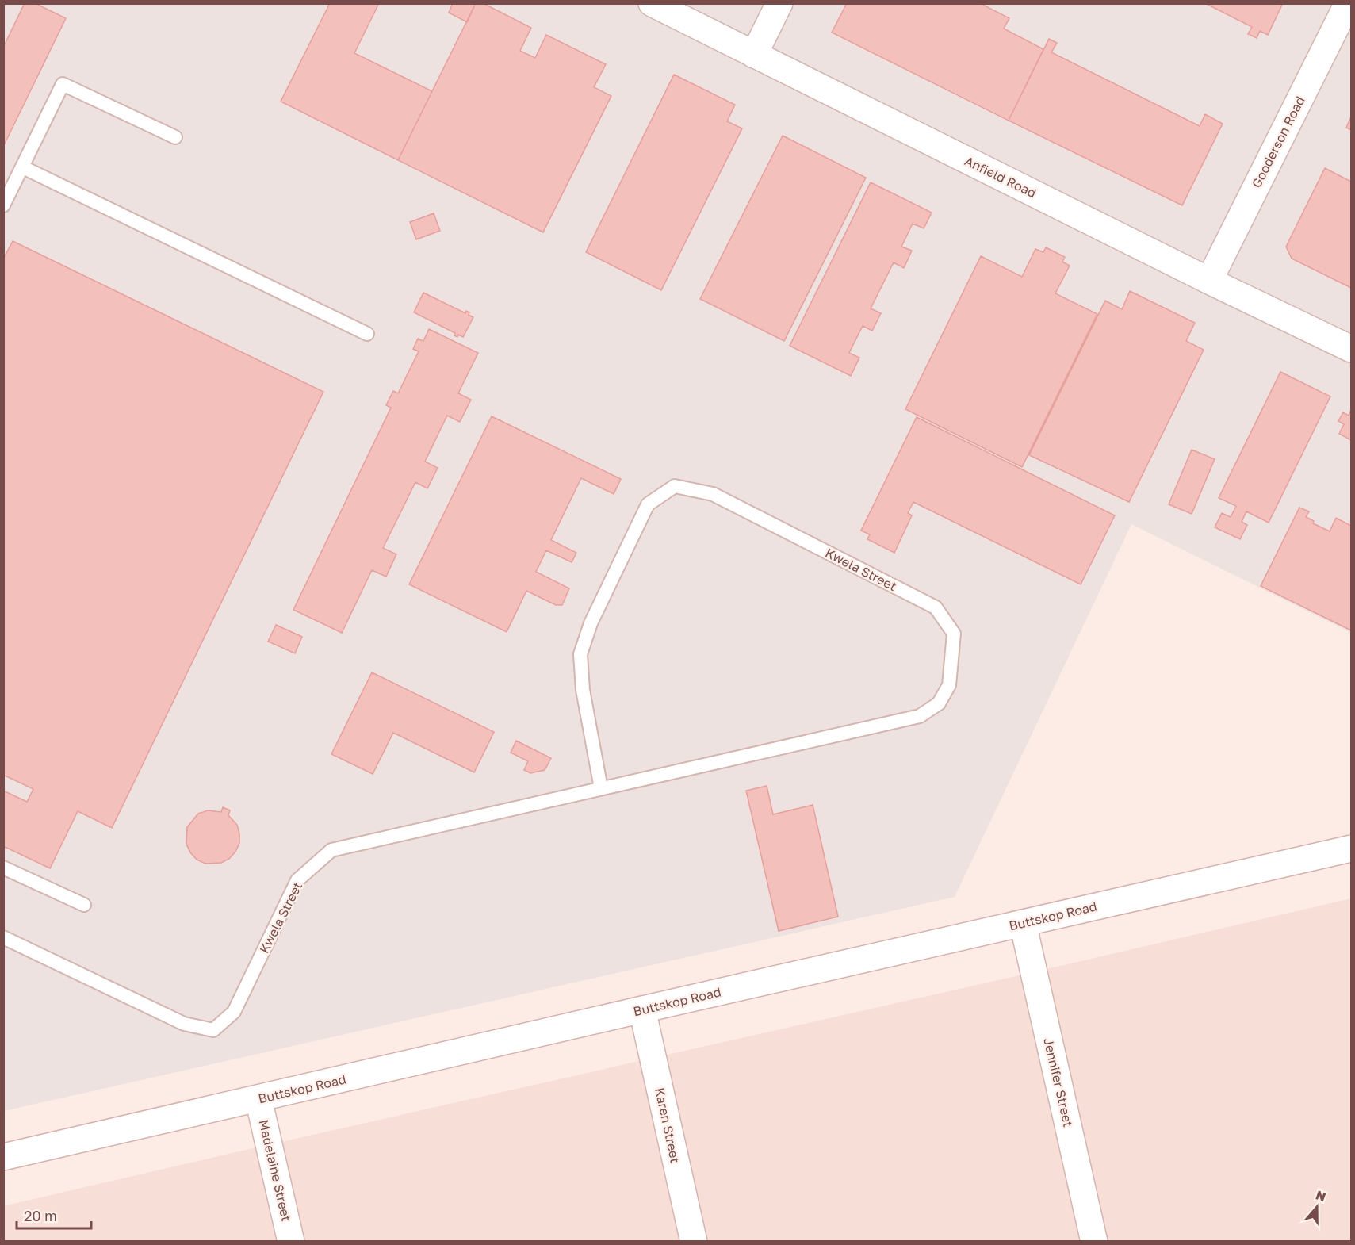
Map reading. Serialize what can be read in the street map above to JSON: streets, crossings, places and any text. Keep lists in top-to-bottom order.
{
  "streets": {
    "street": [
      "Gooderson Road",
      "Anfield Road",
      "Buttskop Road",
      "Jennifer Street",
      "Karen Street",
      "Madelaine Street"
    ],
    "lane": ["Kwela Street"]
  },
  "crossings": [
    ["Gooderson Road", "Anfield Road"],
    ["Buttskop Road", "Jennifer Street"],
    ["Buttskop Road", "Karen Street"],
    ["Buttskop Road", "Madelaine Street"]
  ],
  "scale_bar": "20 m",
  "north": "top"
}
